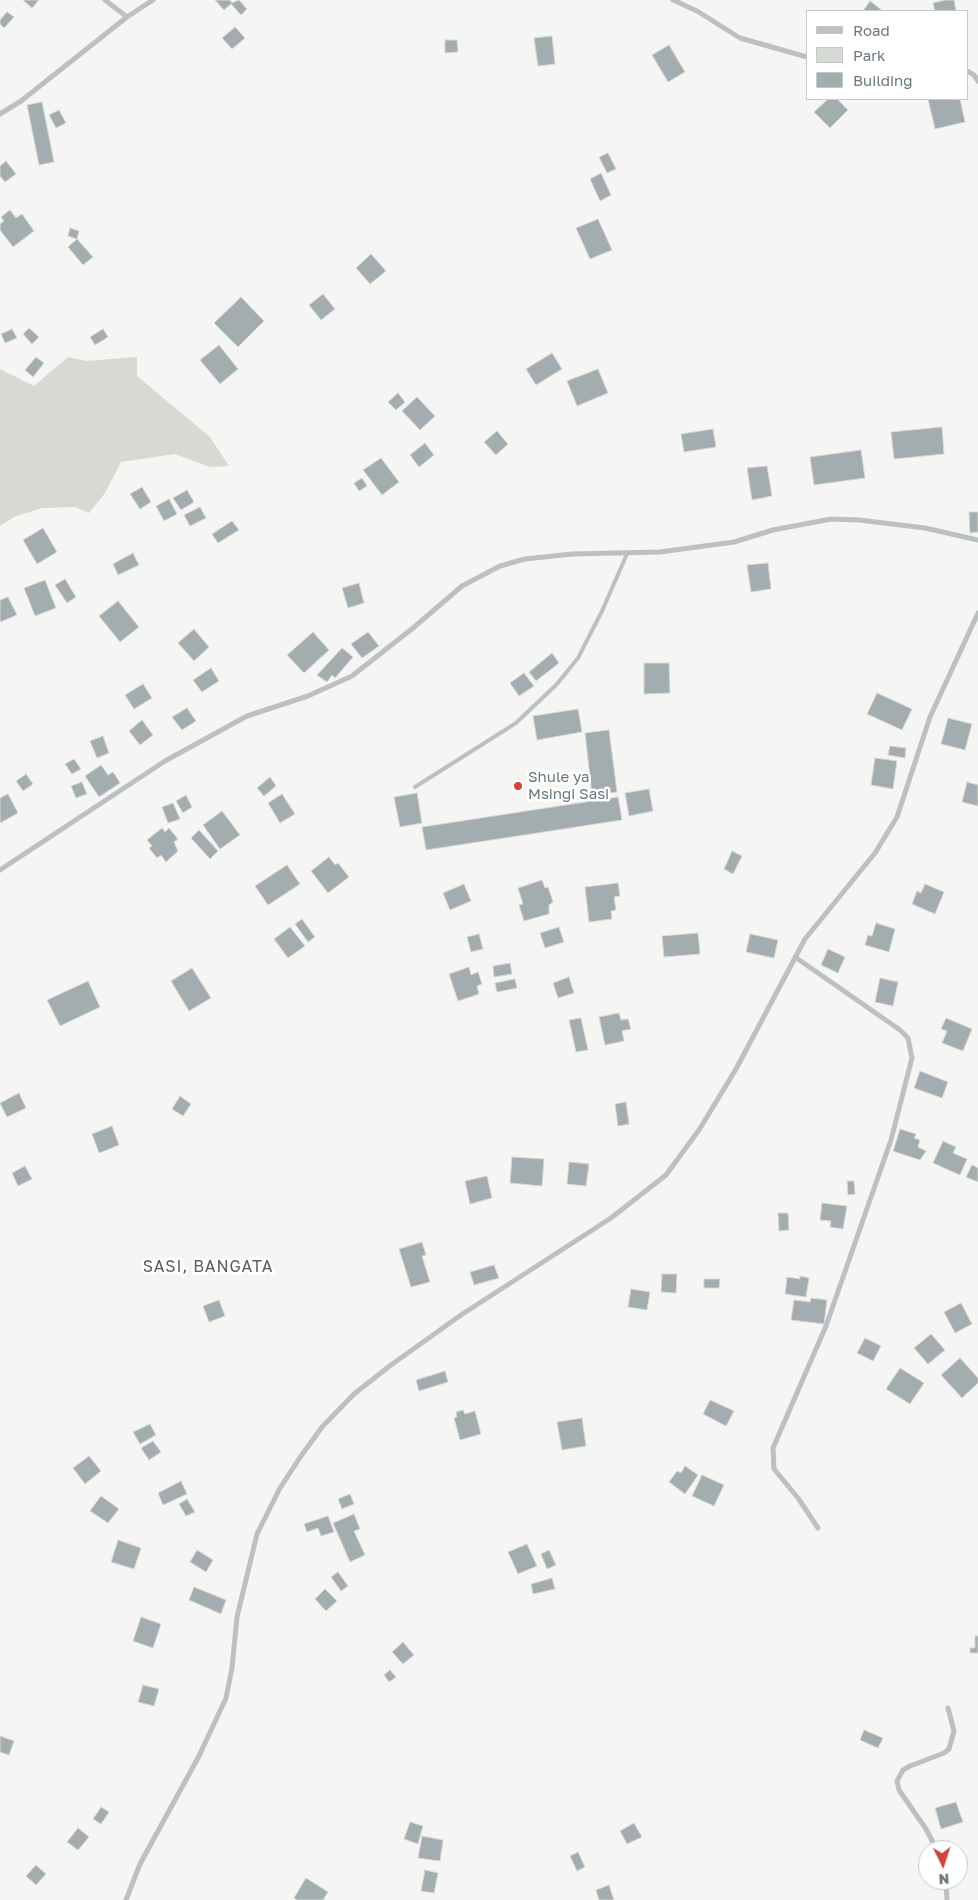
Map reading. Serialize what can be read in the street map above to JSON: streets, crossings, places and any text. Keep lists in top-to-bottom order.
{
  "districts": ["SASI, BANGATA"],
  "places": ["Shule ya Msingi Sasi"],
  "legend": ["Road", "Park", "Building"],
  "north": "bottom"
}
